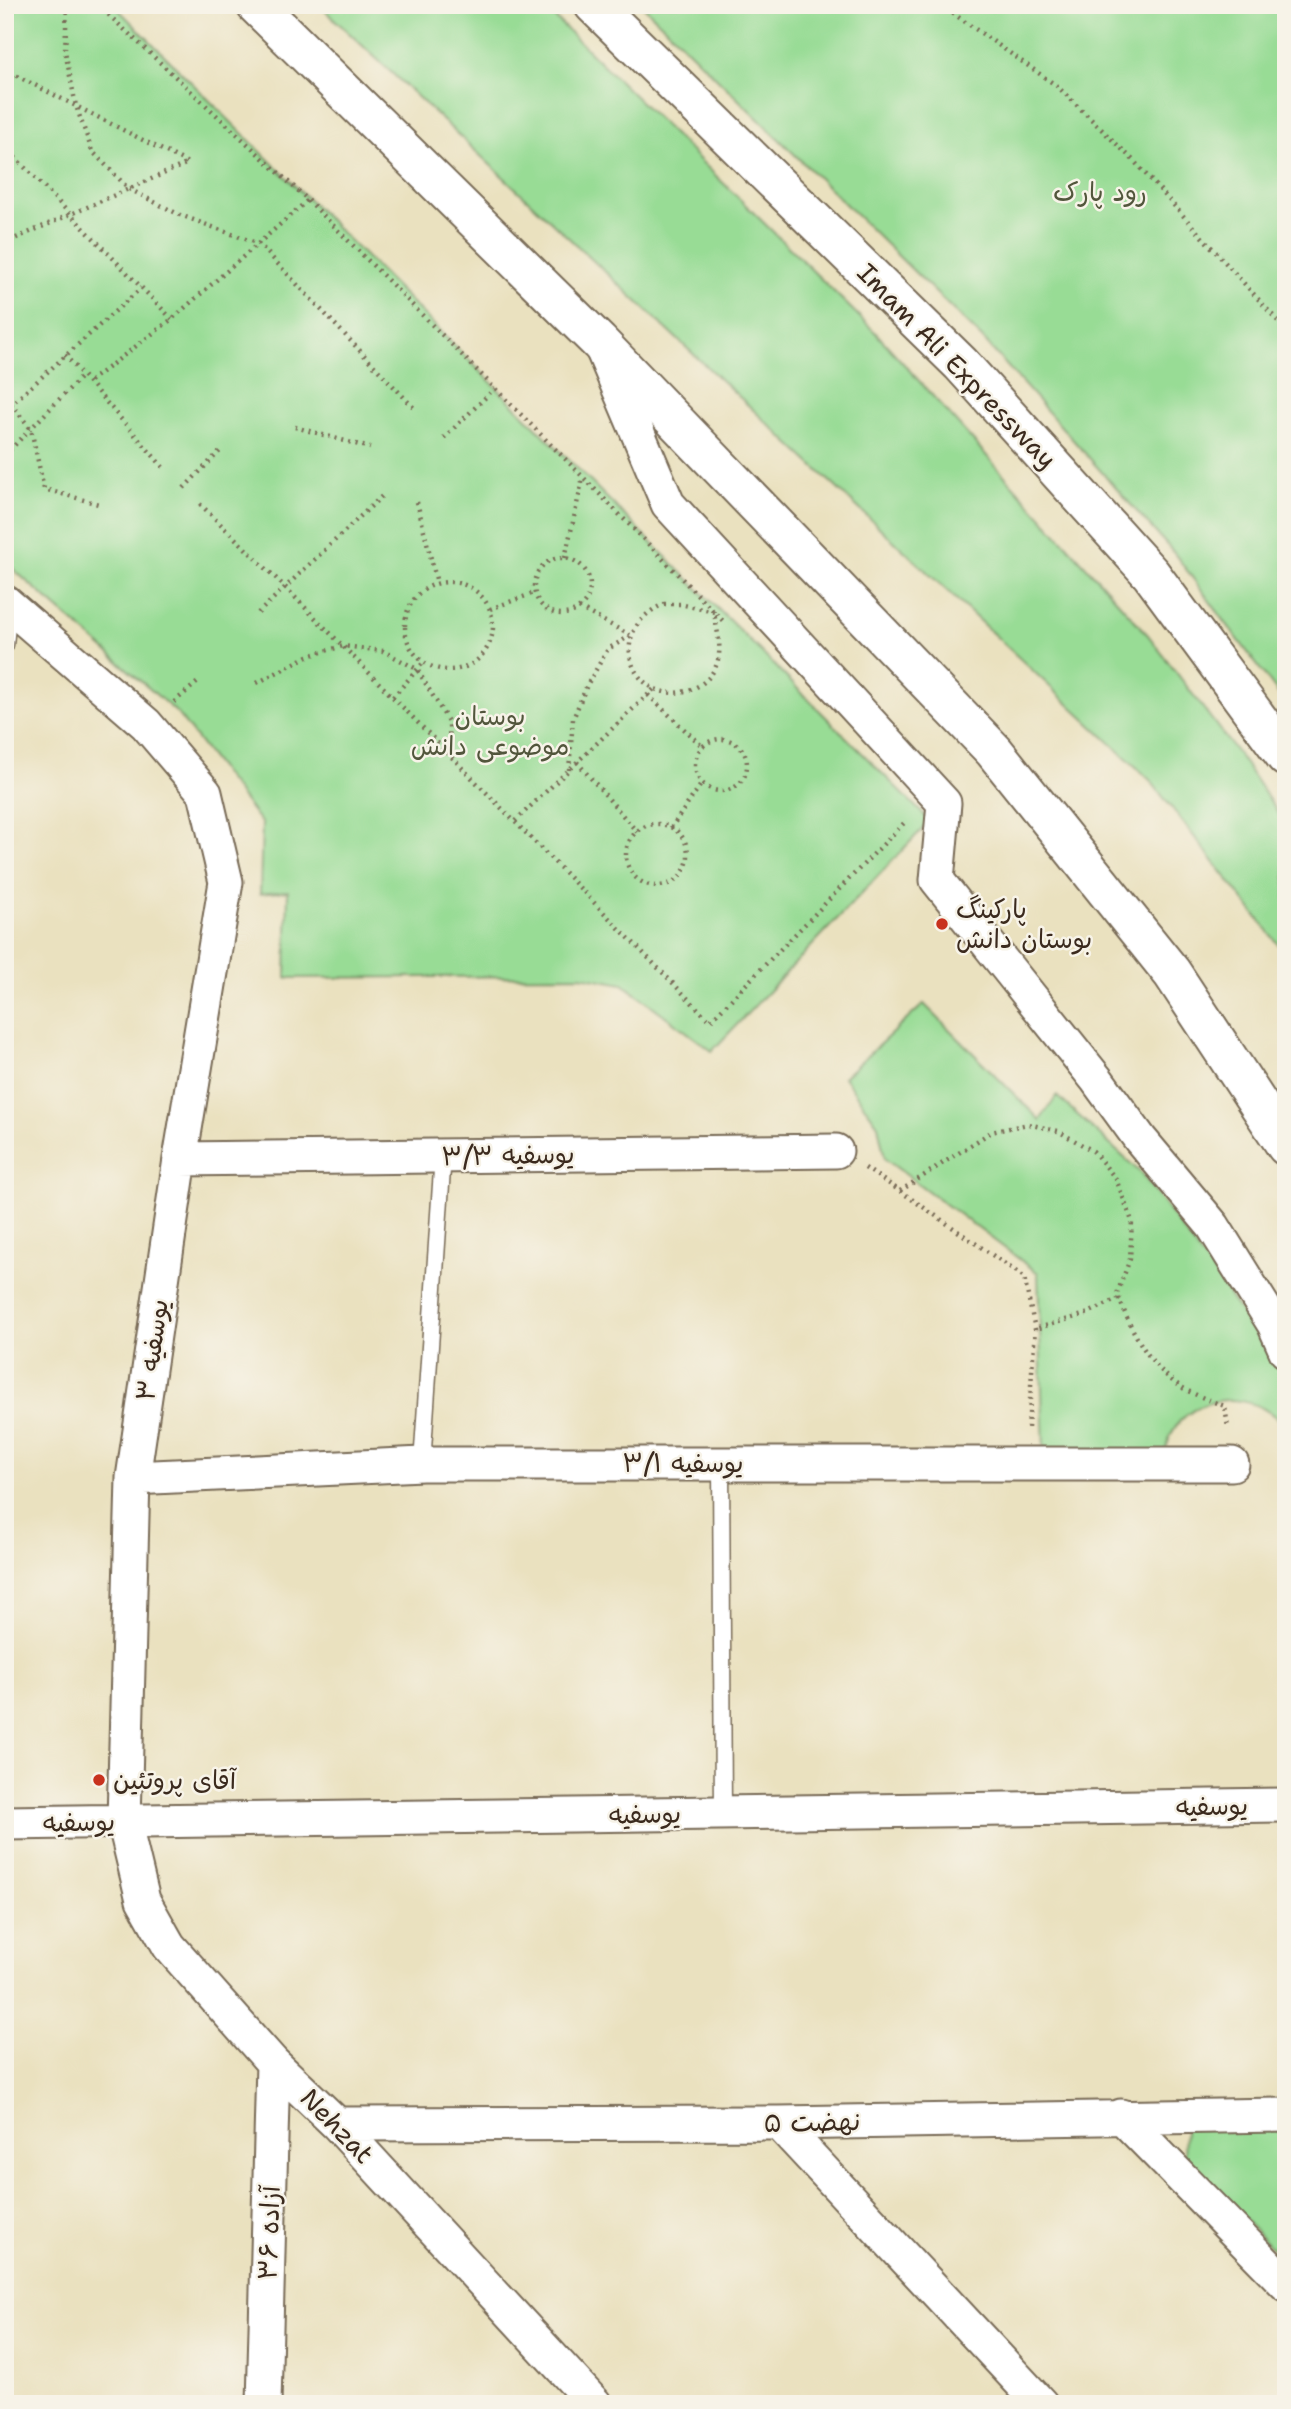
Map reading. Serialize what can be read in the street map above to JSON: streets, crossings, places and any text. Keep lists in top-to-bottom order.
{
  "streets": {
    "highway": ["Imam Ali Expressway"],
    "street": [
      "یوسفیه ۳/۳",
      "یوسفیه ۳",
      "یوسفیه ۳/۱",
      "یوسفیه",
      "نهضت ۵",
      "Nehzat",
      "آزاده ۳۶"
    ]
  },
  "crossings": [
    ["یوسفیه ۳/۳", "یوسفیه ۳"],
    ["یوسفیه ۳", "یوسفیه ۳/۱"],
    ["یوسفیه ۳", "یوسفیه"],
    ["یوسفیه ۳", "Nehzat"],
    ["یوسفیه", "Nehzat"],
    ["نهضت ۵", "Nehzat"],
    ["Nehzat", "آزاده ۳۶"]
  ],
  "parks": ["رود پارک", "بوستان موضوعی دانش"],
  "places": ["پارکینگ بوستان دانش", "آقای پروتئین"]
}
